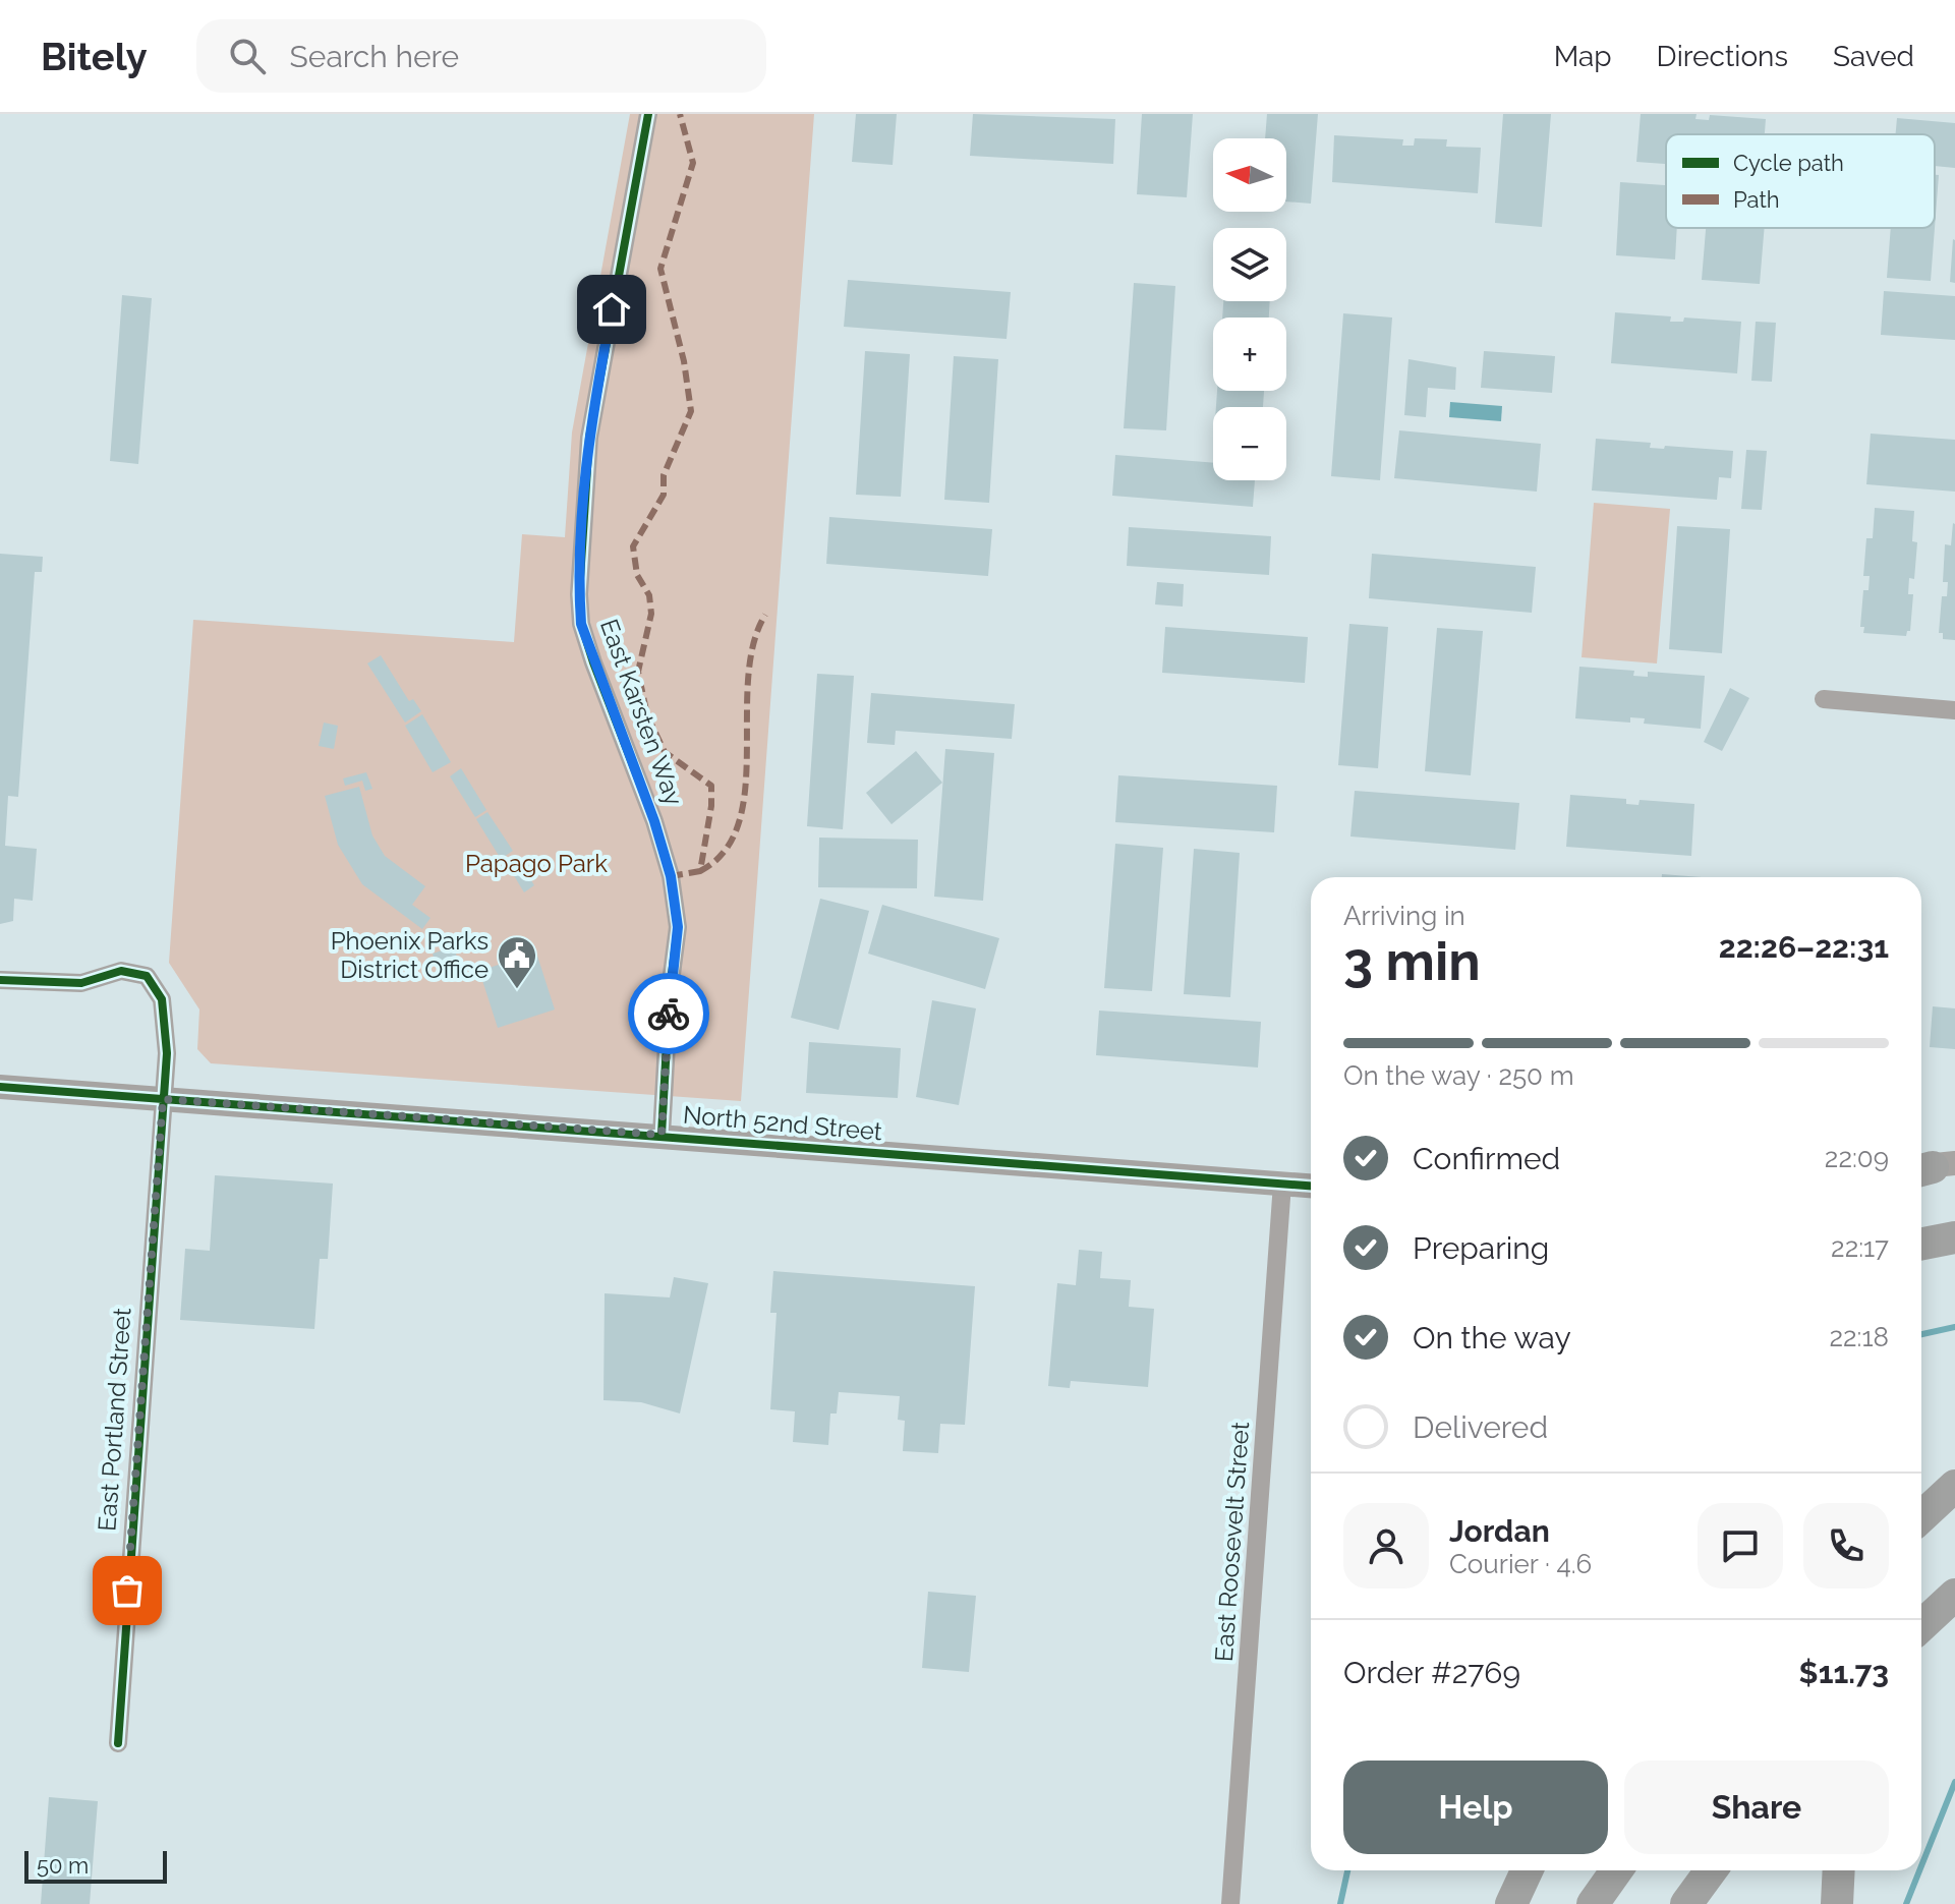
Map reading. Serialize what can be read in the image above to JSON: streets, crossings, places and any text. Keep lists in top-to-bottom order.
{
  "streets": {
    "main road": ["North 52nd Street"],
    "street": ["East Karsten Way", "East Portland Street", "East Roosevelt Street"]
  },
  "crossings": [
    ["East Karsten Way", "North 52nd Street"],
    ["North 52nd Street", "East Portland Street"],
    ["North 52nd Street", "East Roosevelt Street"]
  ],
  "parks": ["Papago Park"],
  "places": {
    "public building": ["Phoenix Parks District Office"]
  },
  "legend": ["Cycle path", "Path"],
  "scale_bar": "50 m",
  "north": "left",
  "page": {
    "header": "Bitely",
    "search": "Search here",
    "nav": ["Map", "Directions", "Saved"],
    "map_buttons": ["+", "−"],
    "heading": ["3 min", "Arriving in", "22:26–22:31"],
    "panel": [
      "Jordan",
      "Courier · 4.6",
      "Order #2769",
      "$11.73"
    ],
    "bar": "On the way · 250 m",
    "list": [
      ["Confirmed", "22:09"],
      ["Preparing", "22:17"],
      ["On the way", "22:18"],
      "Delivered"
    ],
    "buttons": ["Help", "Share"],
    "scale": "50 m"
  }
}
